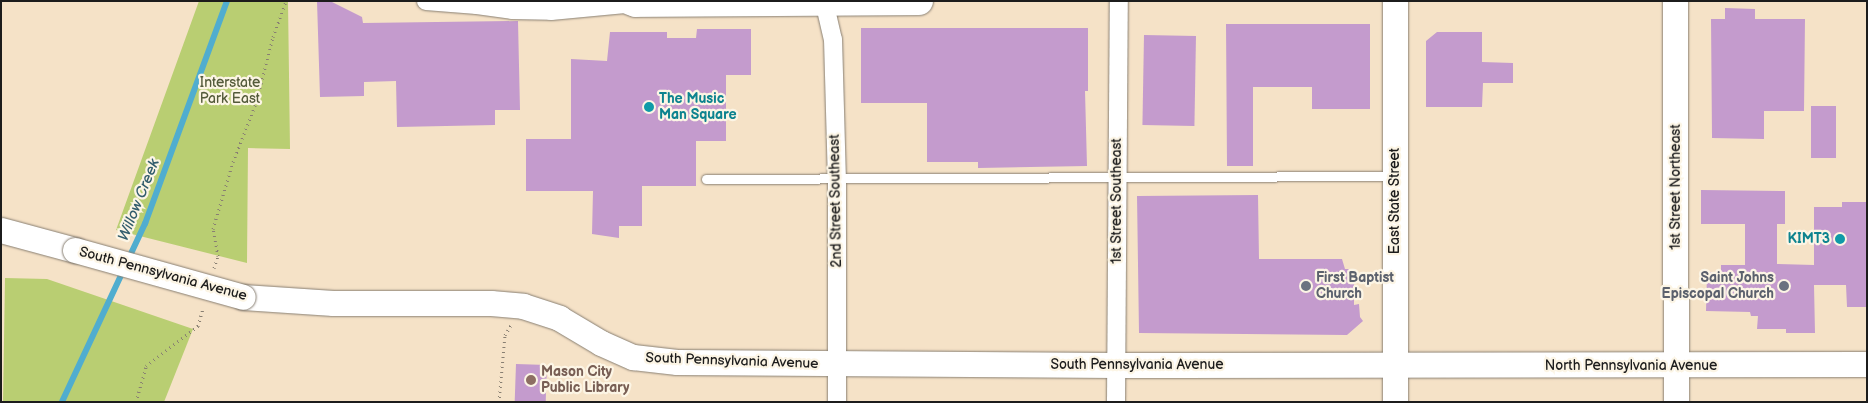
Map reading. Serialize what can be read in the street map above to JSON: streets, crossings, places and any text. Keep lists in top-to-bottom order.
{
  "streets": {
    "main road": [
      "1st Street Northeast",
      "East State Street",
      "South Pennsylvania Avenue",
      "North Pennsylvania Avenue"
    ],
    "street": ["2nd Street Southeast", "1st Street Southeast"]
  },
  "crossings": [
    ["1st Street Northeast", "North Pennsylvania Avenue"],
    ["2nd Street Southeast", "South Pennsylvania Avenue"],
    ["1st Street Southeast", "South Pennsylvania Avenue"],
    ["East State Street", "South Pennsylvania Avenue"],
    ["East State Street", "North Pennsylvania Avenue"],
    ["South Pennsylvania Avenue", "North Pennsylvania Avenue"]
  ],
  "water": ["Willow Creek"],
  "parks": ["Interstate Park East"],
  "places": [
    "The Music Man Square",
    "KIMT3",
    "First Baptist Church",
    "Saint Johns Episcopal Church",
    "Mason City Public Library"
  ]
}
